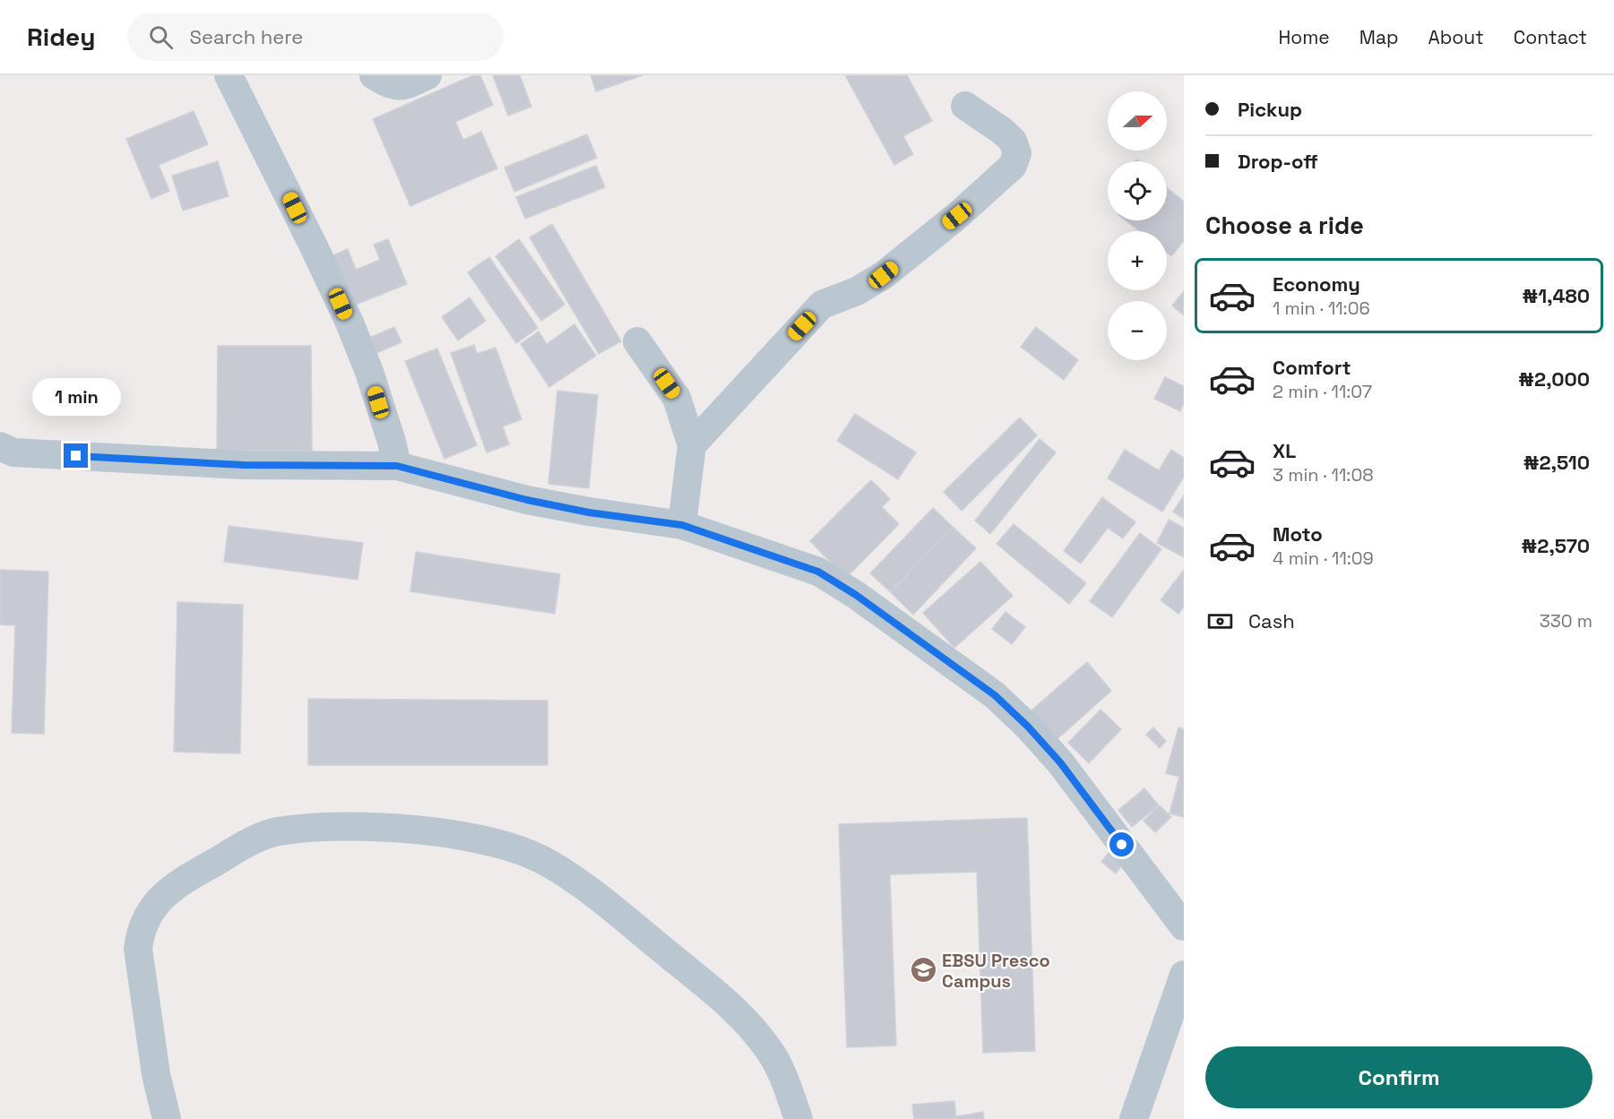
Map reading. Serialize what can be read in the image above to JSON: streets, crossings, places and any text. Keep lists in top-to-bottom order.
{
  "places": {
    "school or university": ["EBSU Presco Campus"]
  },
  "north": "right",
  "page": {
    "header": "Ridey",
    "search": "Search here",
    "nav": [
      "Home",
      "Map",
      "About",
      "Contact"
    ],
    "banner": ["Pickup", "Drop-off"],
    "map_buttons": ["+", "−"],
    "heading": "Choose a ride",
    "list": [
      {
        "name": "Economy",
        "note": "1 min · 11:06",
        "value": "₦1,480"
      },
      {
        "name": "Comfort",
        "note": "2 min · 11:07",
        "value": "₦2,000"
      },
      {
        "name": "XL",
        "note": "3 min · 11:08",
        "value": "₦2,510"
      },
      {
        "name": "Moto",
        "note": "4 min · 11:09",
        "value": "₦2,570"
      }
    ],
    "bubble": "1 min",
    "pay": ["Cash", "330 m"],
    "buttons": "Confirm"
  }
}
